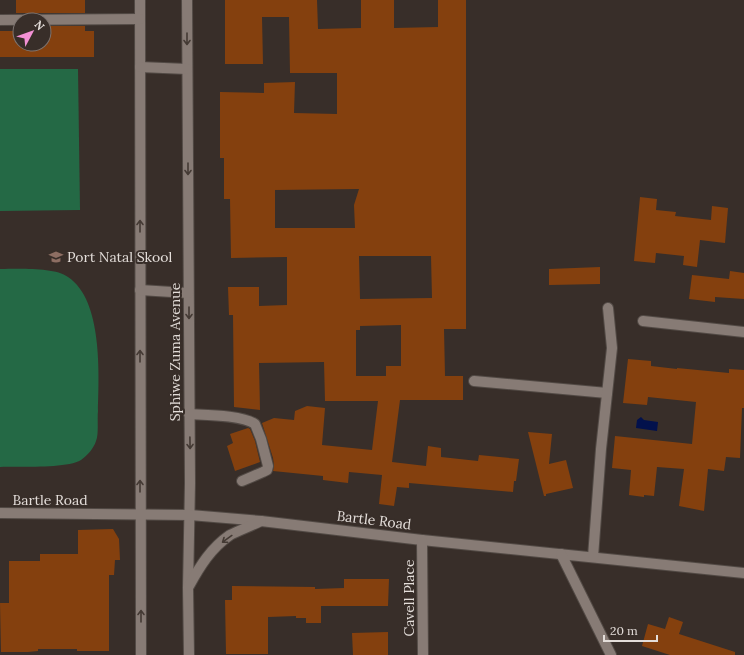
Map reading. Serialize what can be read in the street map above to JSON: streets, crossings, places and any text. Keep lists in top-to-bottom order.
{
  "streets": {
    "street": ["Sphiwe Zuma Avenue", "Bartle Road", "Cavell Place"]
  },
  "crossings": [
    ["Sphiwe Zuma Avenue", "Bartle Road"],
    ["Bartle Road", "Cavell Place"]
  ],
  "places": {
    "school or university": ["Port Natal Skool"]
  },
  "scale_bar": "20 m",
  "north": "top right"
}
